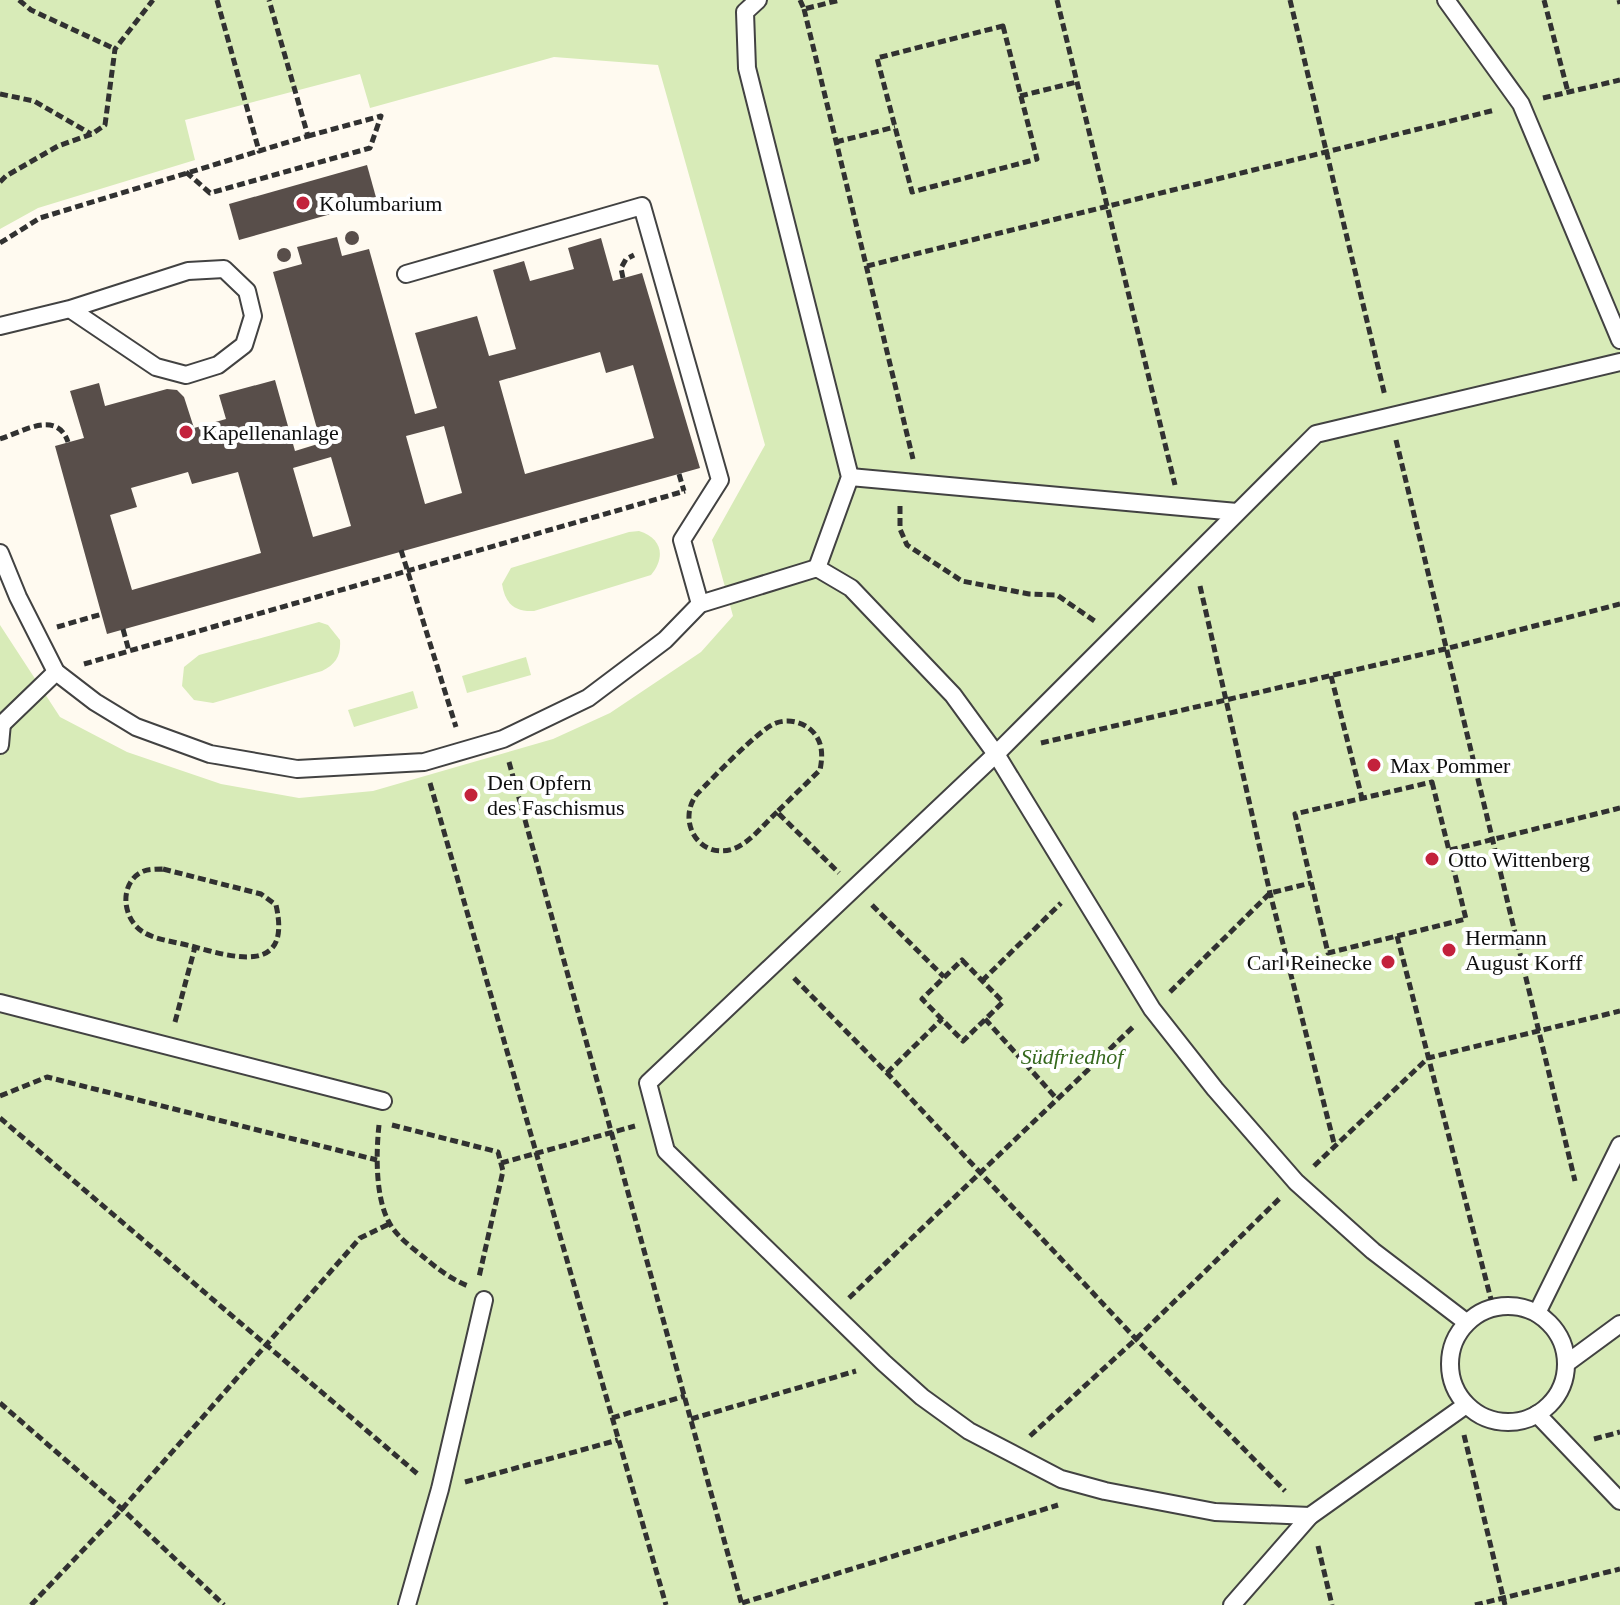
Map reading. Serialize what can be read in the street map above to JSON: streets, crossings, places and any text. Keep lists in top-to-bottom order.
{
  "parks": ["Südfriedhof"],
  "places": [
    "Kolumbarium",
    "Kapellenanlage",
    "Max Pommer",
    "Den Opfern des Faschismus",
    "Otto Wittenberg",
    "Hermann August Korff",
    "Carl Reinecke"
  ]
}
